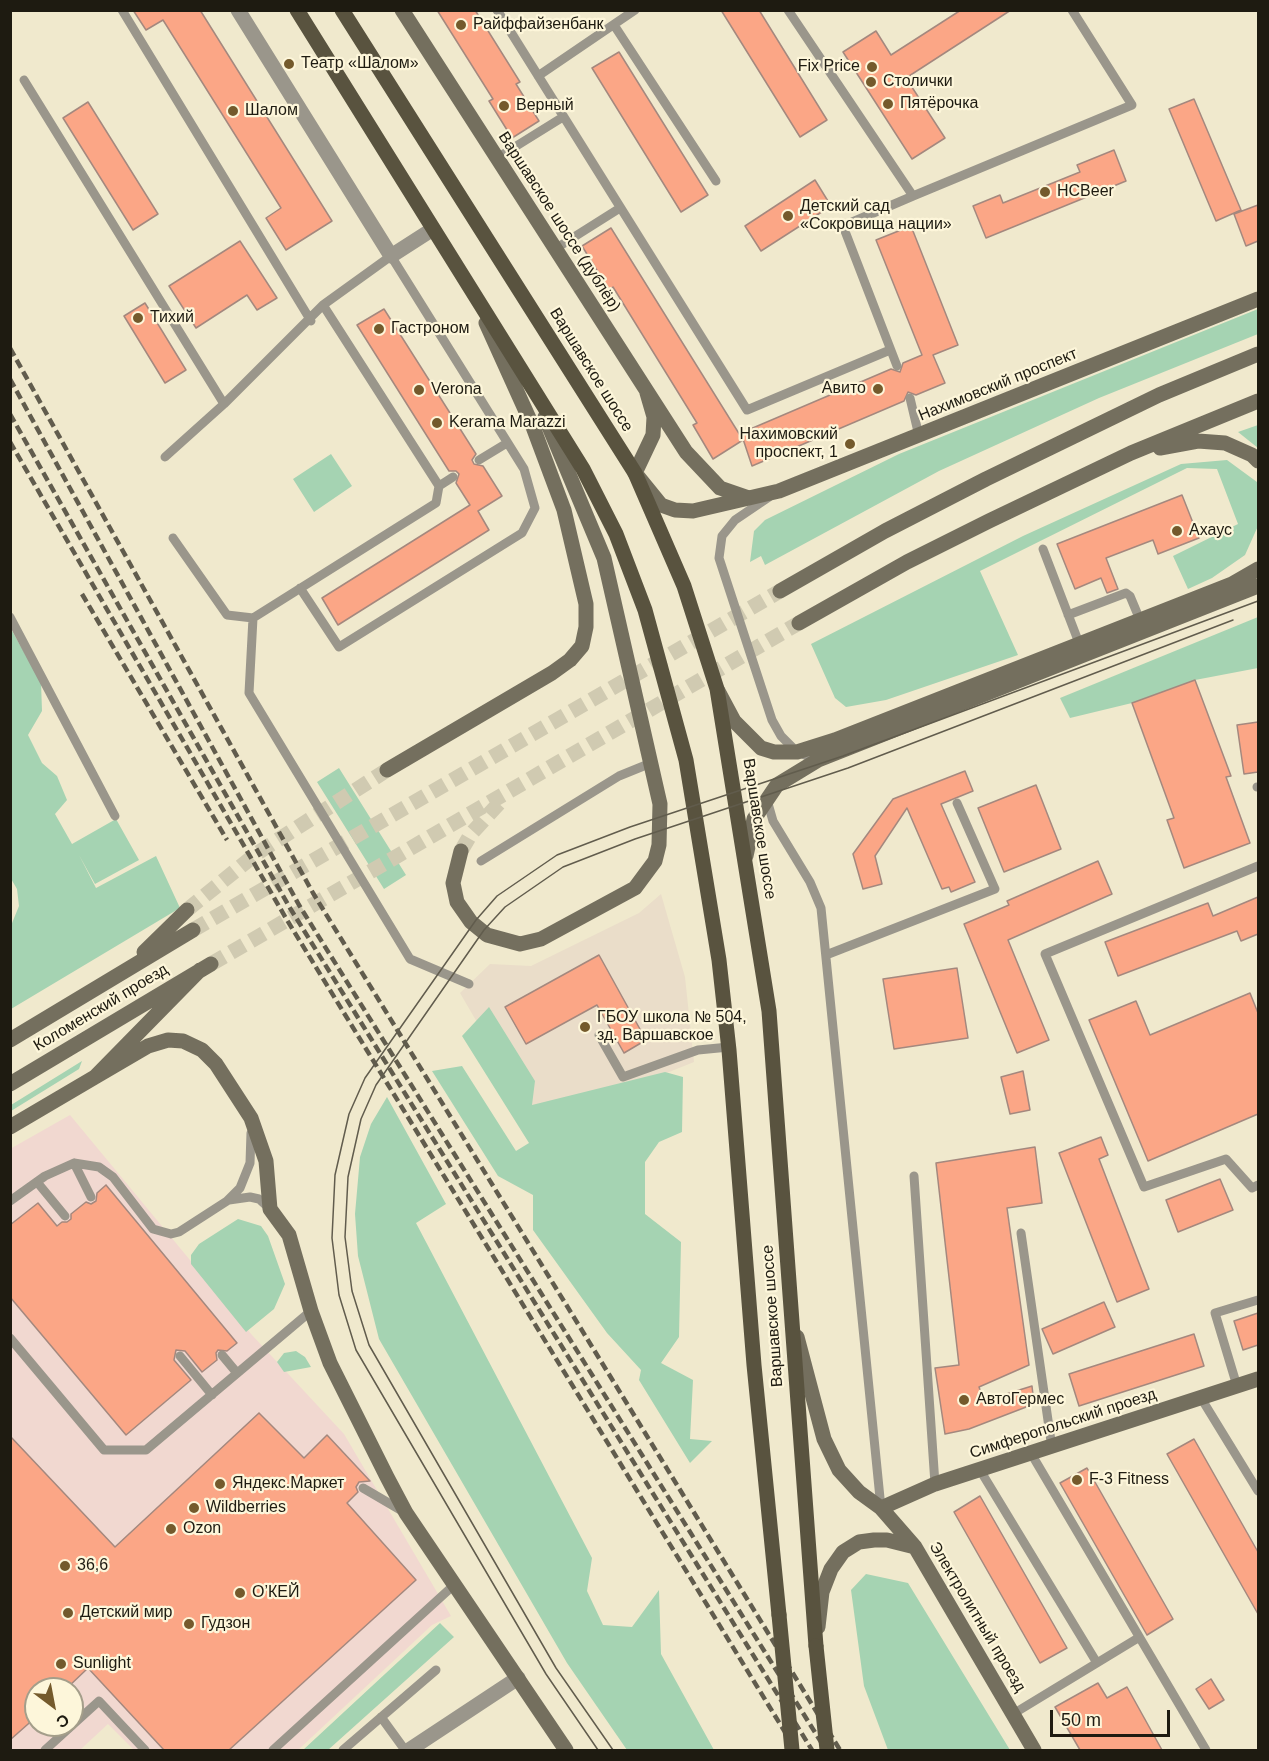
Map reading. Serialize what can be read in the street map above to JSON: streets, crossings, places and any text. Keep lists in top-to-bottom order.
{
  "streets": {
    "main road": [
      "Варшавское шоссе (дублёр)",
      "Варшавское шоссе",
      "Нахимовский проспект",
      "Коломенский проезд",
      "Симферопольский проезд",
      "Электролитный проезд"
    ]
  },
  "crossings": [
    ["Варшавское шоссе (дублёр)", "Варшавское шоссе"],
    ["Варшавское шоссе (дублёр)", "Нахимовский проспект"],
    ["Варшавское шоссе", "Нахимовский проспект"],
    ["Варшавское шоссе", "Электролитный проезд"],
    ["Симферопольский проезд", "Электролитный проезд"]
  ],
  "places": [
    "Райффайзенбанк",
    "Театр «Шалом»",
    "Fix Price",
    "Столички",
    "Пятёрочка",
    "Верный",
    "Шалом",
    "HCBeer",
    "Детский сад «Сокровища нации»",
    "Тихий",
    "Гастроном",
    "Авито",
    "Verona",
    "Kerama Marazzi",
    "Нахимовский проспект, 1",
    "Ахаус",
    "ГБОУ школа № 504, зд. Варшавское",
    "АвтоГермес",
    "F-3 Fitness",
    "Яндекс.Маркет",
    "Wildberries",
    "Ozon",
    "36,6",
    "О’КЕЙ",
    "Детский мир",
    "Гудзон",
    "Sunlight"
  ],
  "scale_bar": "50 m",
  "north": "bottom right"
}
